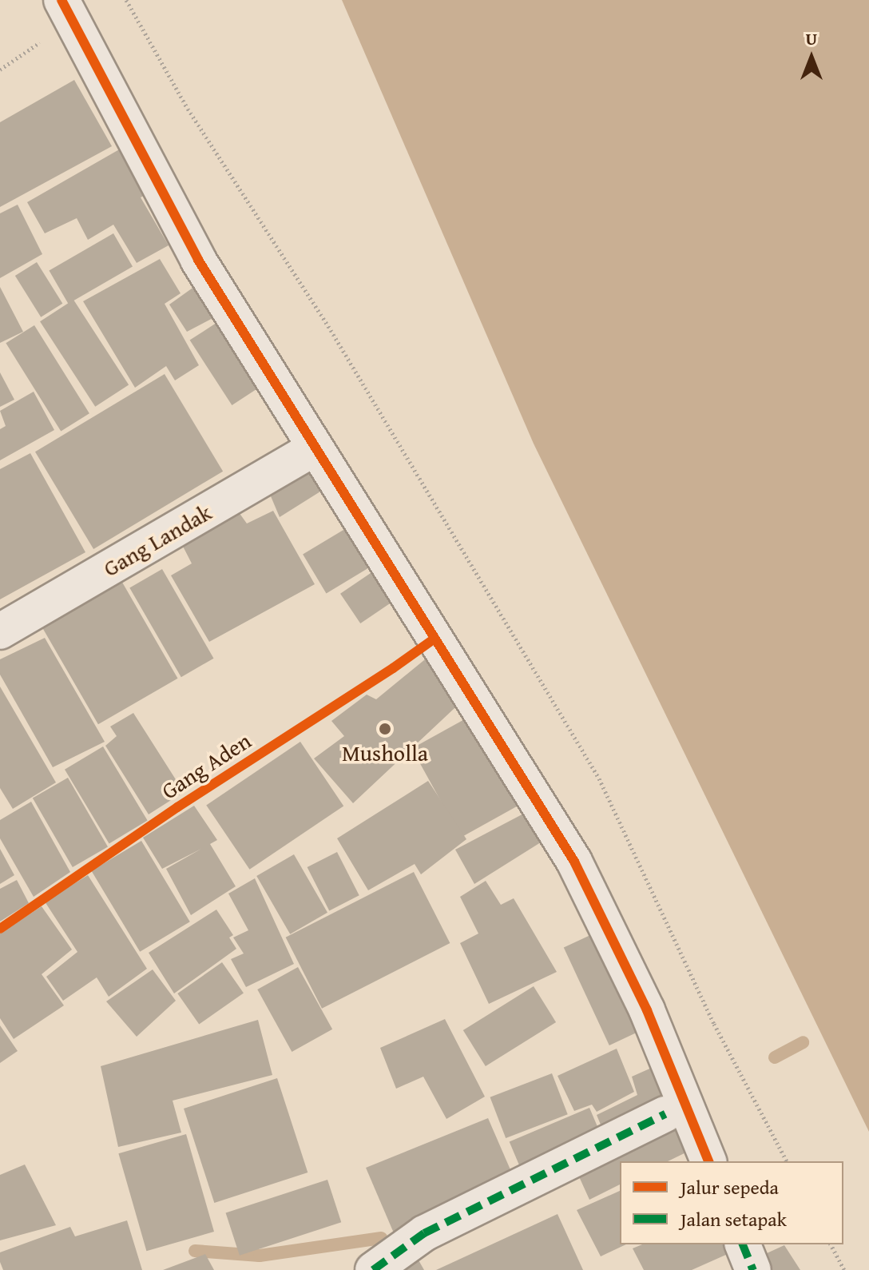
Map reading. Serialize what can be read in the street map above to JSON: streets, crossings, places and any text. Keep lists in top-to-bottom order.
{
  "streets": {
    "street": ["Gang Landak"],
    "cycle path": ["Gang Aden"]
  },
  "places": ["Musholla"],
  "legend": ["Jalur sepeda", "Jalan setapak"],
  "north": "top"
}
